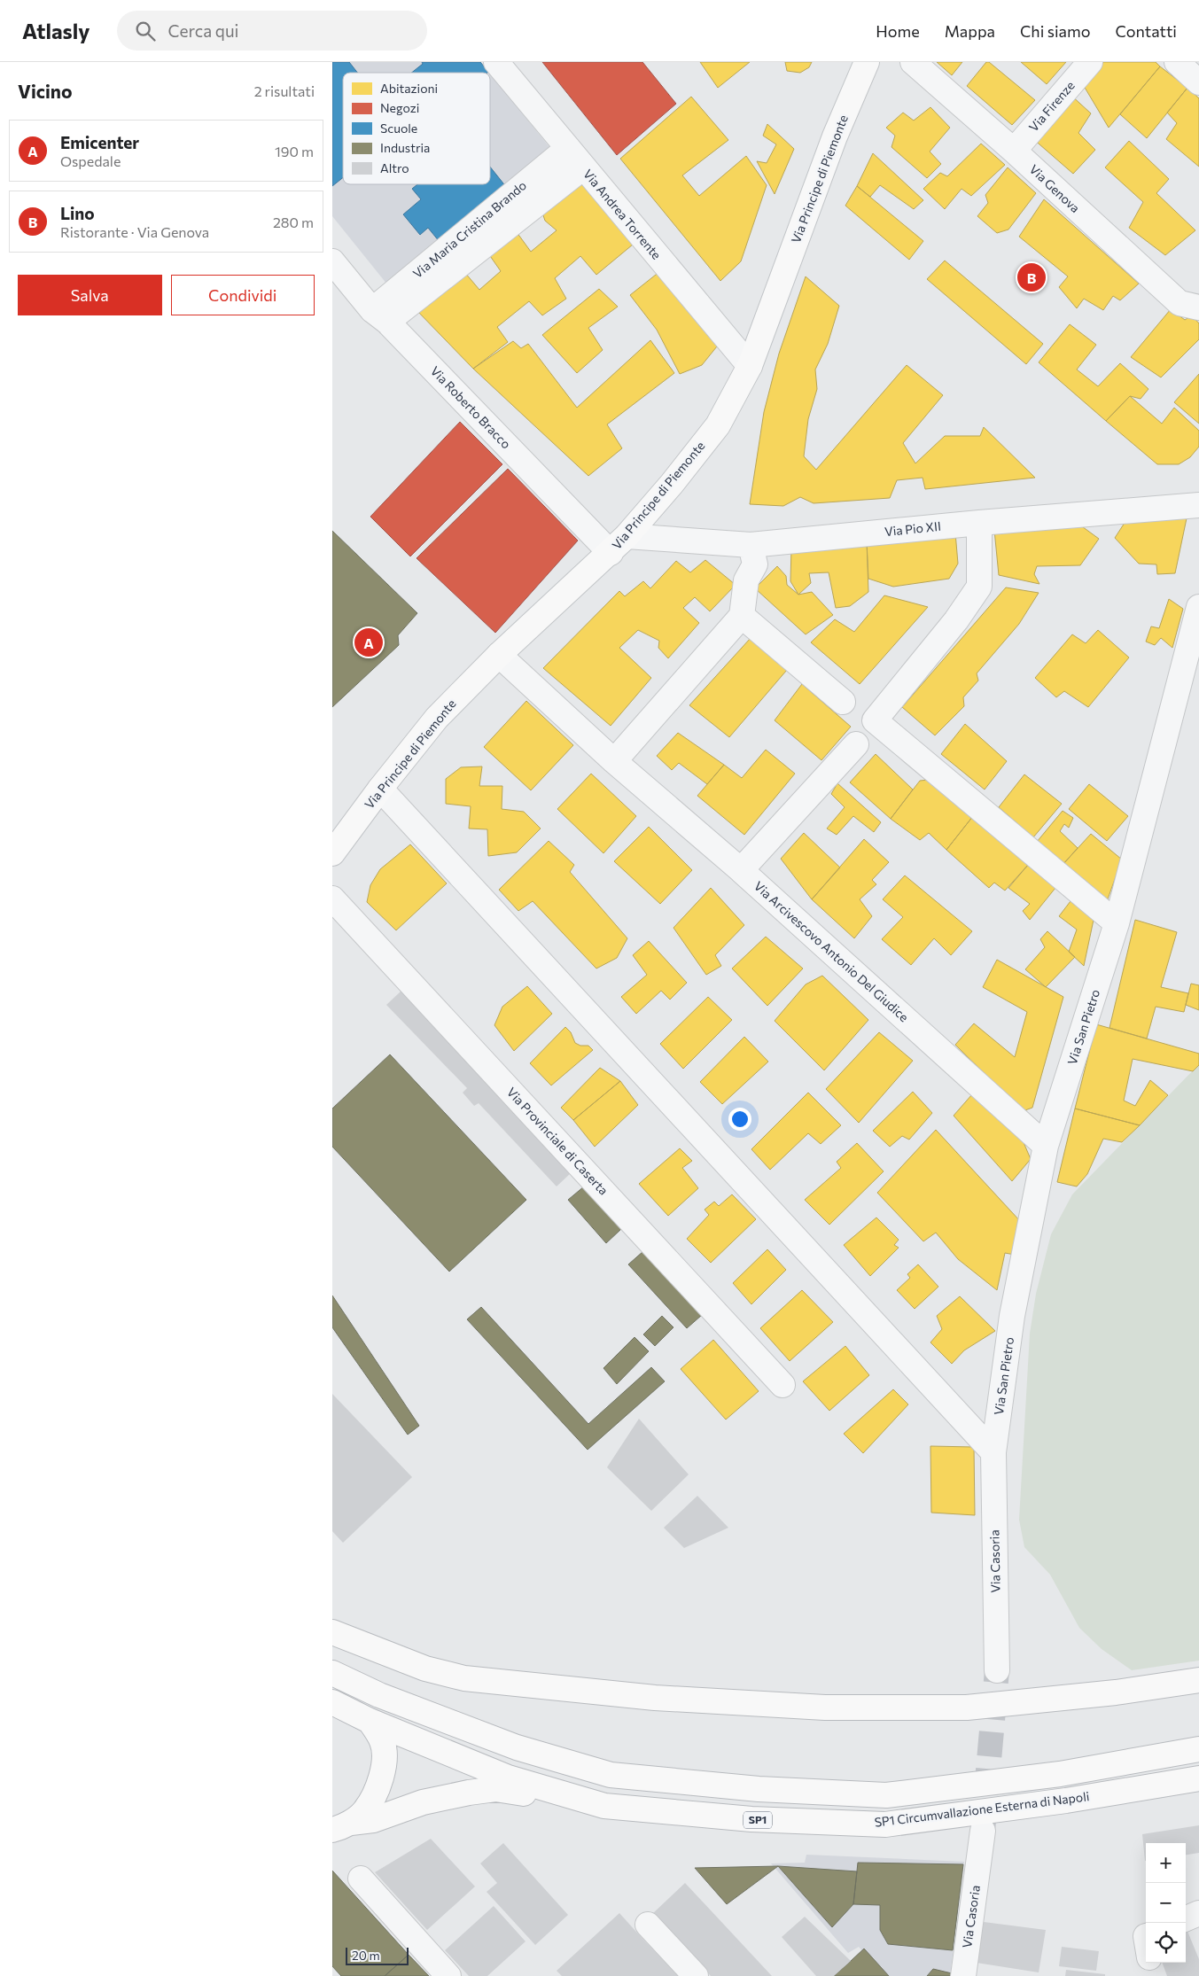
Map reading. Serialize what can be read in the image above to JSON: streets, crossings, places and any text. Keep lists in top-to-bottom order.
{
  "streets": {
    "main road": ["Via Principe di Piemonte", "SP1 Circumvallazione Esterna di Napoli", "SP1"],
    "street": [
      "Via Firenze",
      "Via Genova",
      "Via Andrea Torrente",
      "Via Maria Cristina Brando",
      "Via Roberto Bracco",
      "Via Pio XII",
      "Via Arcivescovo Antonio Del Giudice",
      "Via San Pietro",
      "Via Provinciale di Caserta",
      "Via Casoria"
    ]
  },
  "crossings": [
    ["Via Firenze", "Via Genova"],
    ["Via Principe di Piemonte", "Via Andrea Torrente"],
    ["Via Principe di Piemonte", "Via Roberto Bracco"],
    ["Via Principe di Piemonte", "Via Pio XII"],
    ["Via Principe di Piemonte", "Via Arcivescovo Antonio Del Giudice"],
    ["Via Andrea Torrente", "Via Maria Cristina Brando"],
    ["Via Maria Cristina Brando", "Via Roberto Bracco"],
    ["Via Roberto Bracco", "Via Pio XII"],
    ["Via Arcivescovo Antonio Del Giudice", "Via San Pietro"],
    ["Via San Pietro", "Via Casoria"]
  ],
  "legend": [
    "Abitazioni",
    "Negozi",
    "Scuole",
    "Industria",
    "Altro"
  ],
  "scale_bar": "20 m",
  "page": {
    "header": "Atlasly",
    "search": "Cerca qui",
    "nav": [
      "Home",
      "Mappa",
      "Chi siamo",
      "Contatti"
    ],
    "heading": ["Vicino", "2 risultati"],
    "list": [
      {
        "mark": "A",
        "name": "Emicenter",
        "note": "Ospedale",
        "value": "190 m"
      },
      {
        "mark": "B",
        "name": "Lino",
        "note": "Ristorante · Via Genova",
        "value": "280 m"
      }
    ],
    "buttons": ["Salva", "Condividi"],
    "pins": ["B", "A"],
    "map_buttons": ["+", "−"],
    "scale": "20 m"
  }
}
